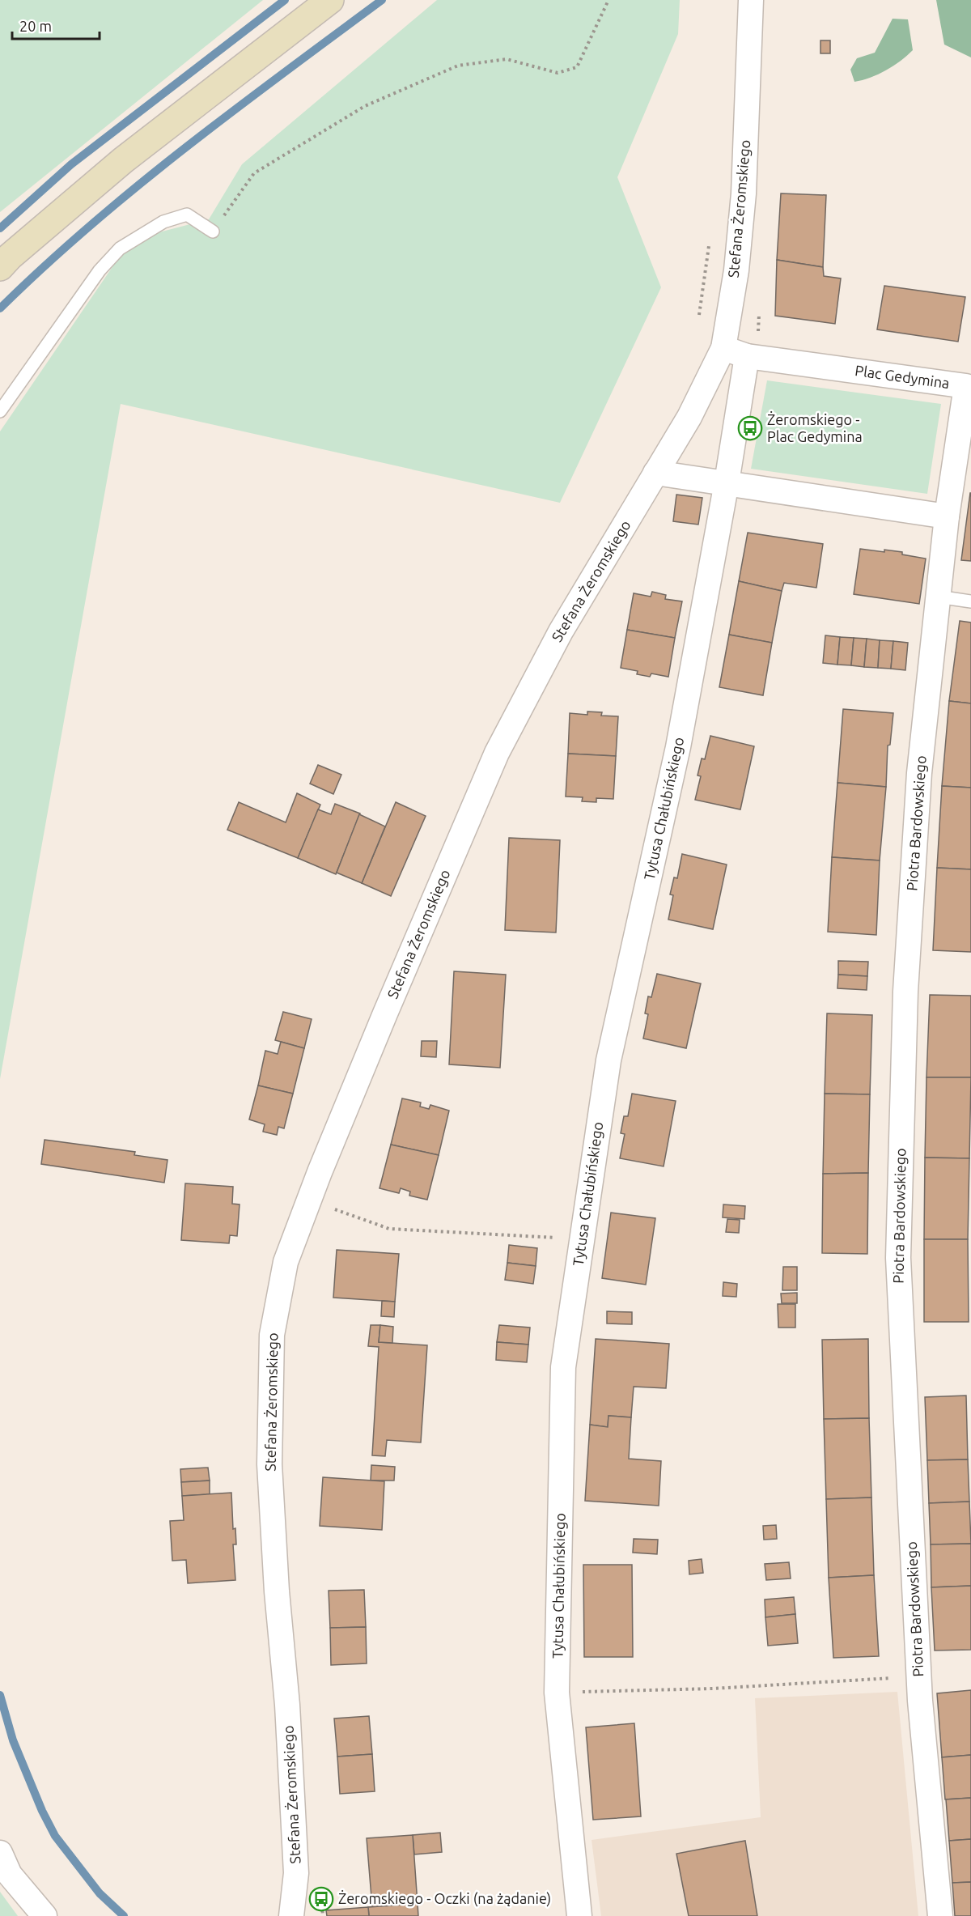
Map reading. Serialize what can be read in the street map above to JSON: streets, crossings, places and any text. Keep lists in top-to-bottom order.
{
  "streets": {
    "street": [
      "Stefana Żeromskiego",
      "Plac Gedymina",
      "Tytusa Chałubińskiego",
      "Piotra Bardowskiego"
    ]
  },
  "crossings": [
    ["Stefana Żeromskiego", "Plac Gedymina"],
    ["Plac Gedymina", "Piotra Bardowskiego"]
  ],
  "places": {
    "bus stop": ["Żeromskiego - Plac Gedymina", "Żeromskiego - Oczki (na żądanie)"]
  },
  "scale_bar": "20 m"
}
